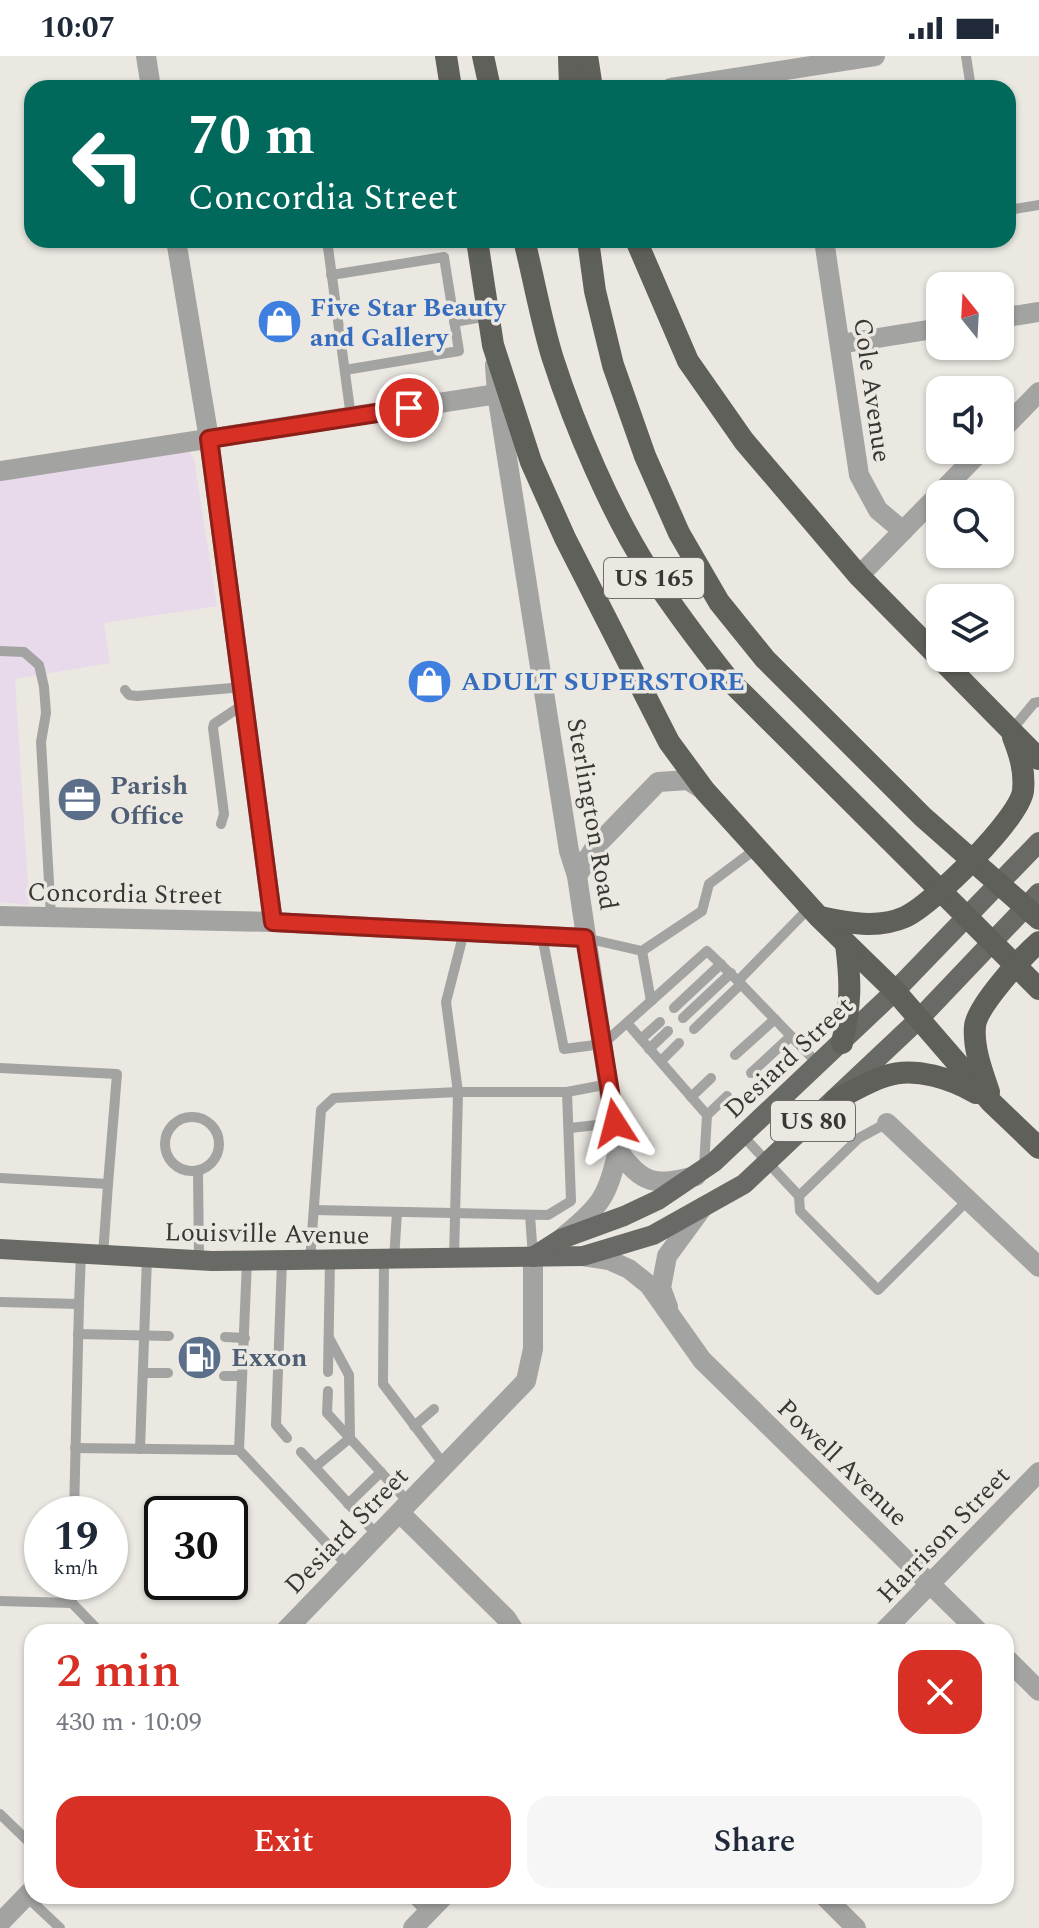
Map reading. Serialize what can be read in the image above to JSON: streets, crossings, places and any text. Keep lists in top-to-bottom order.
{
  "streets": {
    "highway": ["US 165"],
    "main road": ["Desiard Street", "US 80", "Louisville Avenue"],
    "street": [
      "Cole Avenue",
      "Sterlington Road",
      "Concordia Street",
      "Powell Avenue",
      "Harrison Street"
    ]
  },
  "crossings": [
    ["Sterlington Road", "Concordia Street"],
    ["Sterlington Road", "Desiard Street"],
    ["Desiard Street", "US 80"],
    ["Desiard Street", "Louisville Avenue"],
    ["US 80", "Louisville Avenue"],
    ["US 80", "Powell Avenue"],
    ["Powell Avenue", "Harrison Street"]
  ],
  "places": {
    "shop": ["Five Star Beauty and Gallery", "ADULT SUPERSTORE"],
    "office": ["Parish Office"],
    "fuel station": ["Exxon"]
  },
  "north": "top",
  "page": {
    "status": "10:07",
    "turn": ["70 m", "Concordia Street"],
    "speed": "19 km/h",
    "limit": "30",
    "heading": ["2 min", "430 m · 10:09"],
    "buttons": ["Exit", "Share"]
  }
}
